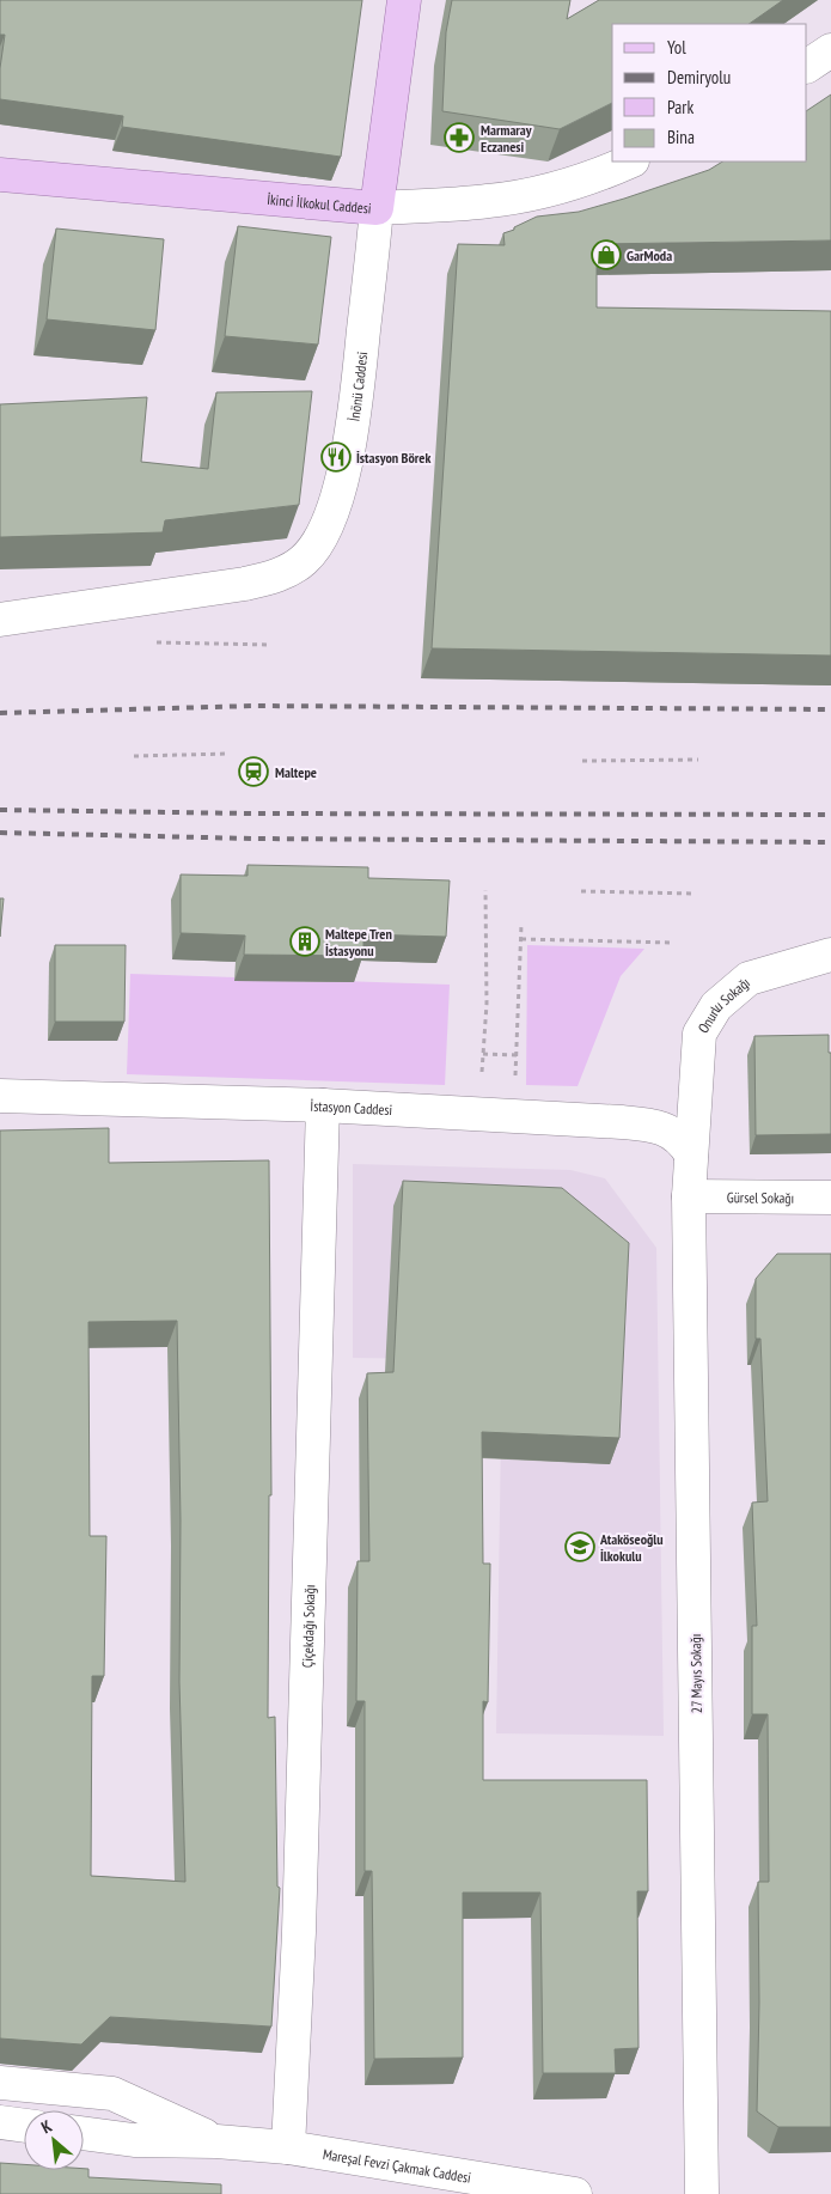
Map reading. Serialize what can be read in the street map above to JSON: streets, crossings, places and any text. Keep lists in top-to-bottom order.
{
  "streets": {
    "main road": ["İkinci İlkokul Caddesi", "İnönü Caddesi"],
    "street": [
      "Onurlu Sokağı",
      "İstasyon Caddesi",
      "Gürsel Sokağı",
      "Çiçekdağı Sokağı",
      "27 Mayıs Sokağı",
      "Mareşal Fevzi Çakmak Caddesi"
    ]
  },
  "crossings": [
    ["İkinci İlkokul Caddesi", "İnönü Caddesi"],
    ["Onurlu Sokağı", "İstasyon Caddesi"],
    ["Onurlu Sokağı", "27 Mayıs Sokağı"],
    ["İstasyon Caddesi", "Çiçekdağı Sokağı"],
    ["İstasyon Caddesi", "27 Mayıs Sokağı"],
    ["Gürsel Sokağı", "27 Mayıs Sokağı"],
    ["Çiçekdağı Sokağı", "Mareşal Fevzi Çakmak Caddesi"]
  ],
  "places": {
    "pharmacy": ["Marmaray Eczanesi"],
    "shop": ["GarModa"],
    "restaurant": ["İstasyon Börek"],
    "station": ["Maltepe"],
    "building": ["Maltepe Tren İstasyonu"],
    "school or university": ["Ataköseoğlu İlkokulu"]
  },
  "legend": [
    "Yol",
    "Demiryolu",
    "Park",
    "Bina"
  ],
  "north": "top left"
}
